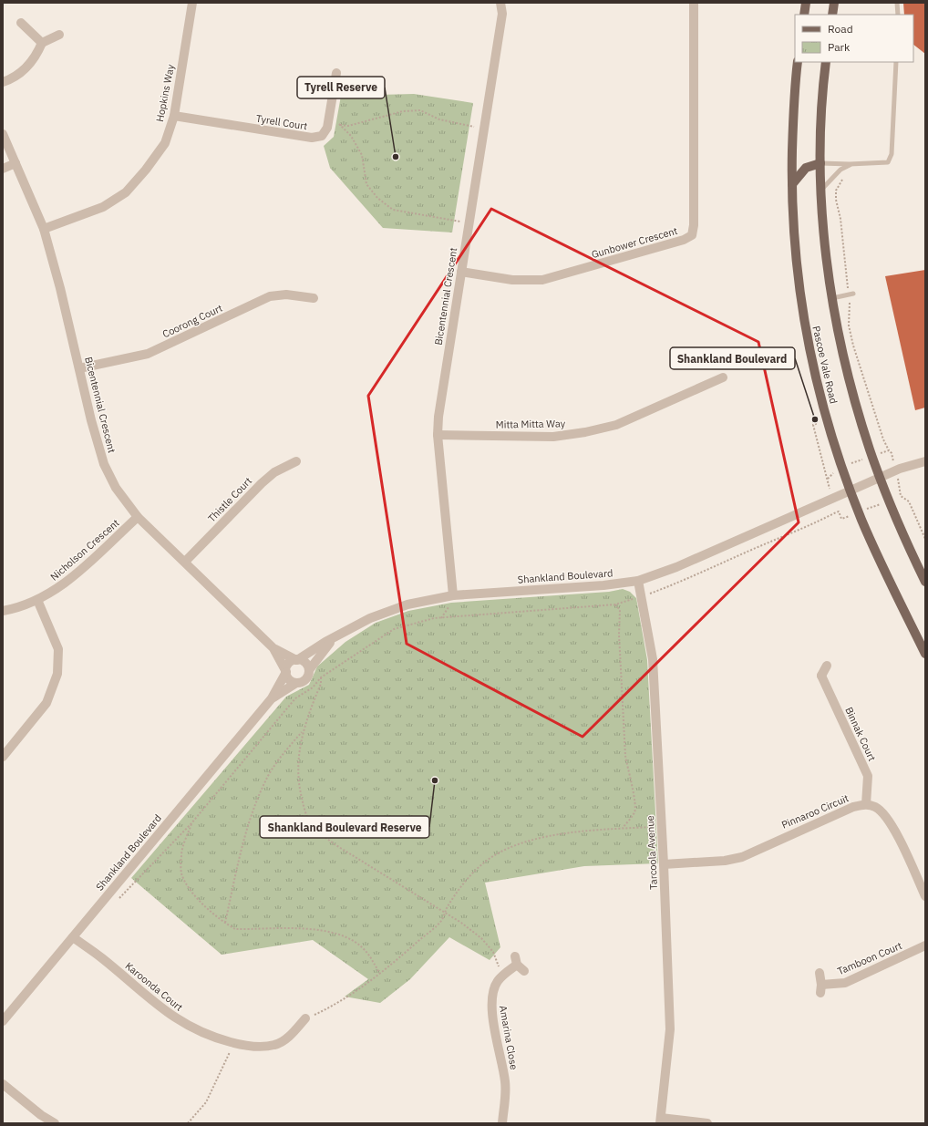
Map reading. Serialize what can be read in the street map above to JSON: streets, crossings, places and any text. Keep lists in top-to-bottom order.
{
  "streets": {
    "main road": ["Pascoe Vale Road"],
    "street": [
      "Hopkins Way",
      "Tyrell Court",
      "Gunbower Crescent",
      "Bicentennial Crescent",
      "Coorong Court",
      "Mitta Mitta Way",
      "Thistle Court",
      "Nicholson Crescent",
      "Shankland Boulevard",
      "Binnak Court",
      "Pinnaroo Circuit",
      "Tarcoola Avenue",
      "Tamboon Court",
      "Karoonda Court",
      "Amarina Close"
    ]
  },
  "crossings": [
    ["Hopkins Way", "Tyrell Court"],
    ["Hopkins Way", "Bicentennial Crescent"],
    ["Gunbower Crescent", "Bicentennial Crescent"],
    ["Bicentennial Crescent", "Coorong Court"],
    ["Bicentennial Crescent", "Mitta Mitta Way"],
    ["Bicentennial Crescent", "Thistle Court"],
    ["Bicentennial Crescent", "Nicholson Crescent"],
    ["Bicentennial Crescent", "Shankland Boulevard"],
    ["Pascoe Vale Road", "Shankland Boulevard"],
    ["Shankland Boulevard", "Tarcoola Avenue"],
    ["Shankland Boulevard", "Karoonda Court"],
    ["Binnak Court", "Pinnaroo Circuit"],
    ["Pinnaroo Circuit", "Tarcoola Avenue"]
  ],
  "places": ["Tyrell Reserve", "Shankland Boulevard", "Shankland Boulevard Reserve"],
  "legend": ["Road", "Park"]
}
